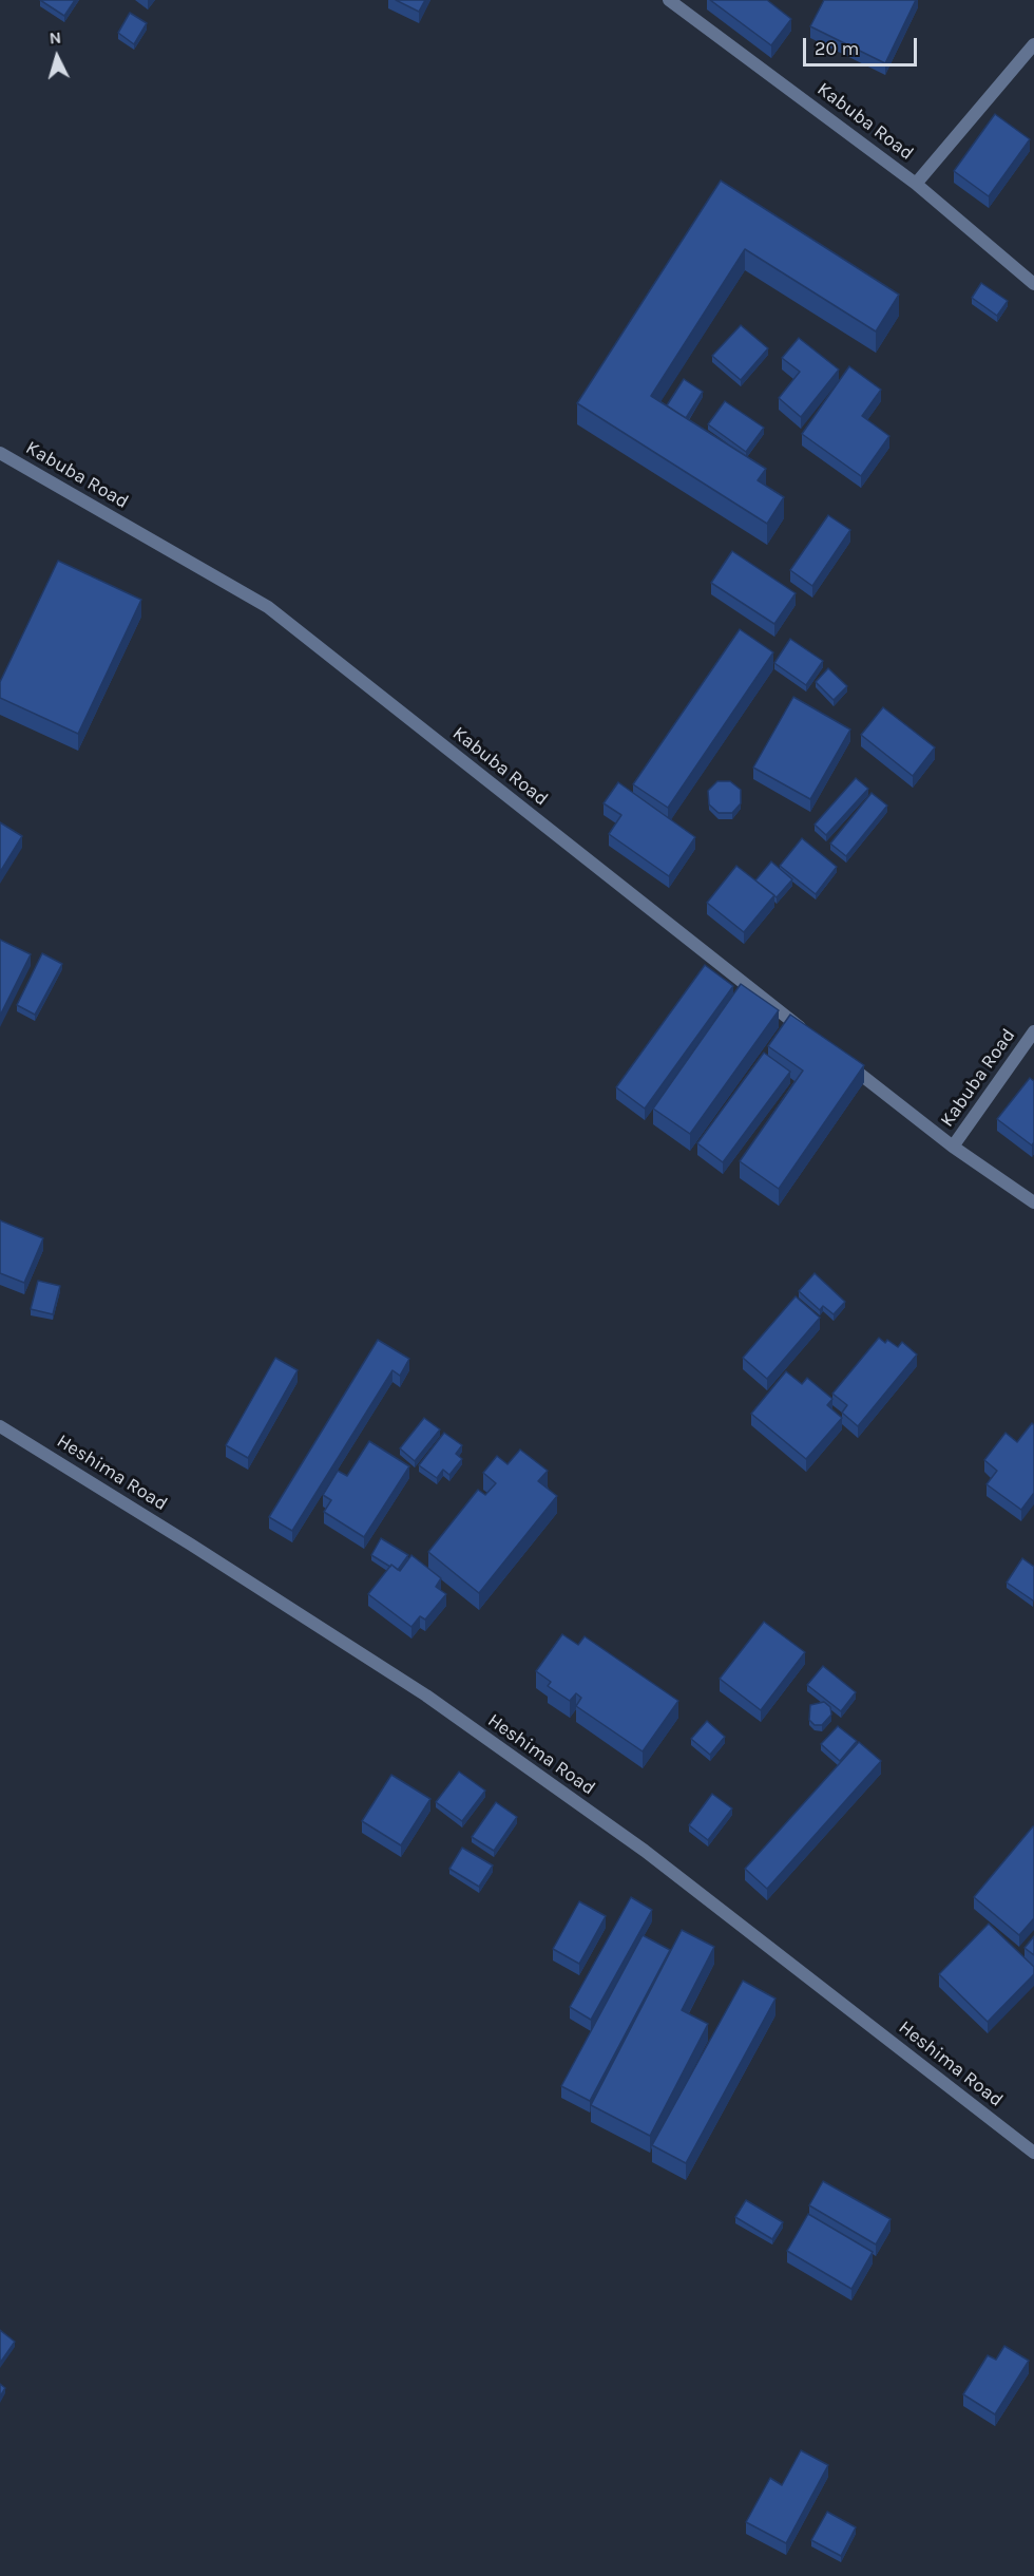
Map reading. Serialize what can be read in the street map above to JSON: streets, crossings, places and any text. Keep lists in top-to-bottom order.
{
  "streets": {
    "street": ["Kabuba Road", "Heshima Road"]
  },
  "scale_bar": "20 m",
  "north": "top"
}
